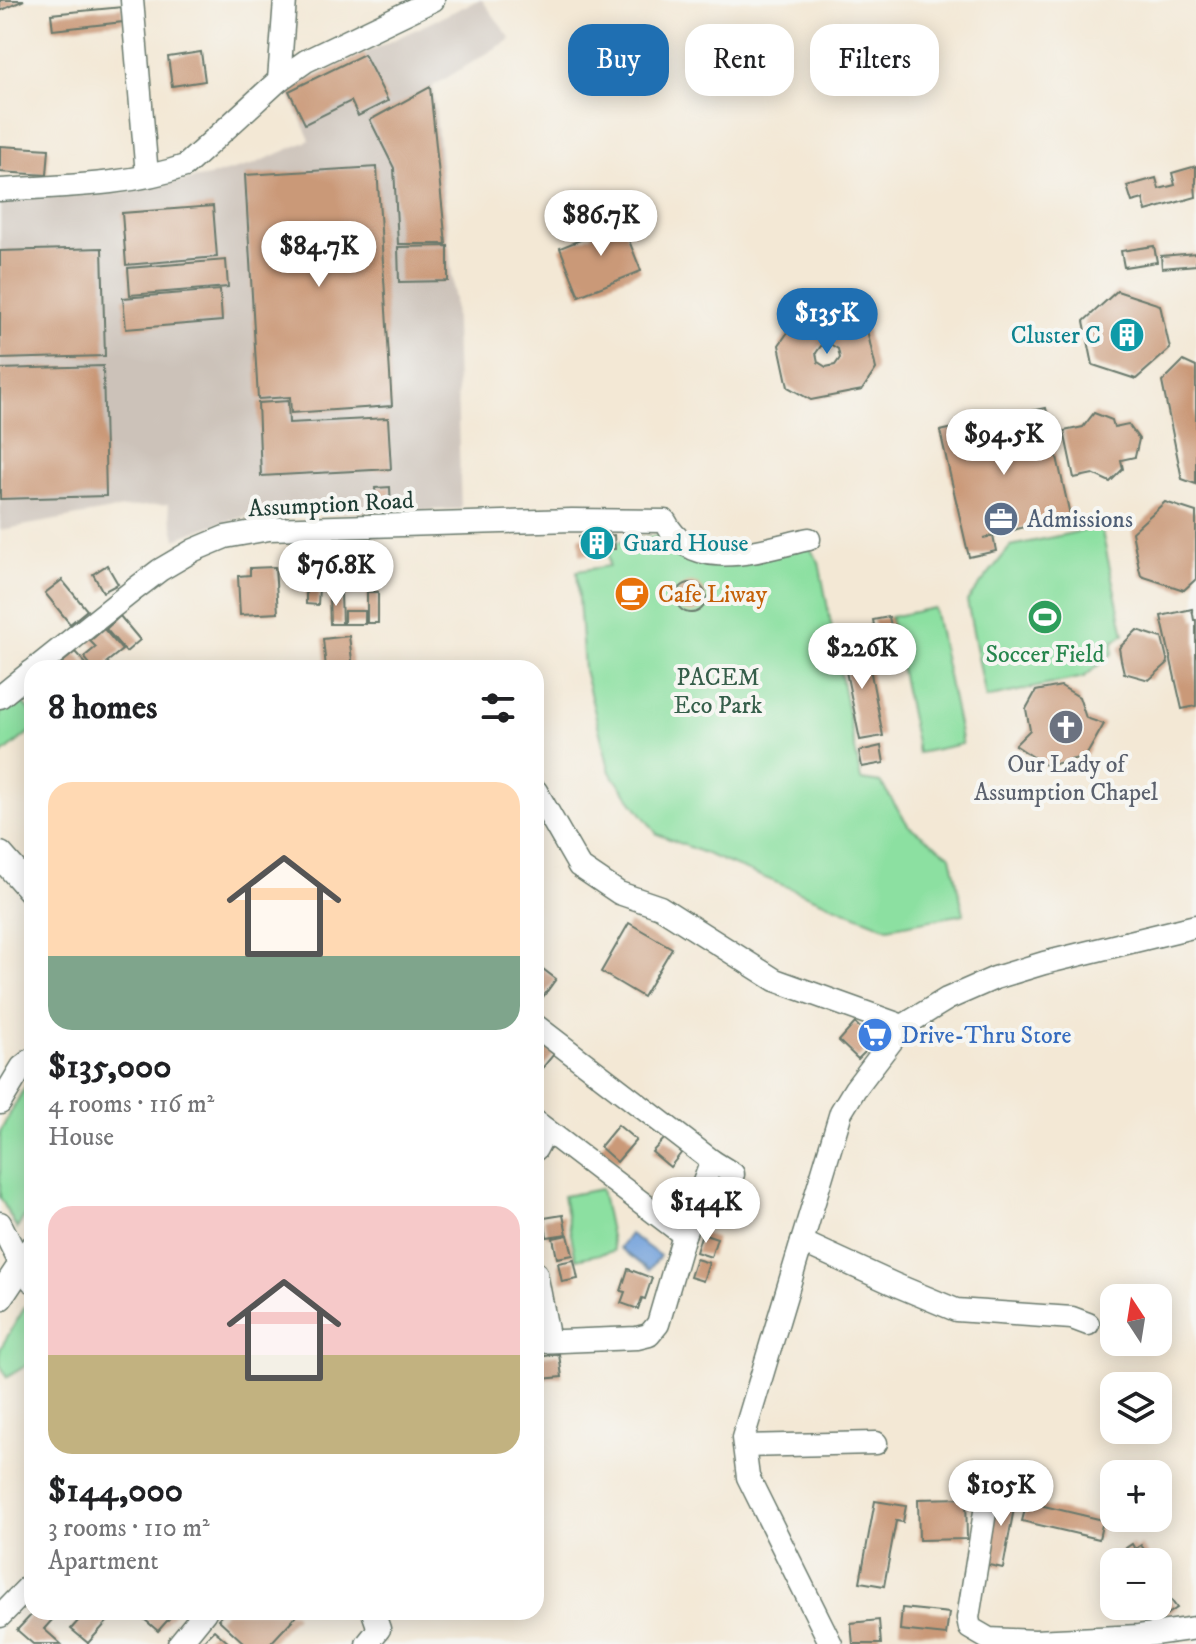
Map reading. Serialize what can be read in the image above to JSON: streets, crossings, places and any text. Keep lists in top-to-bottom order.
{
  "streets": {
    "street": ["Assumption Road"]
  },
  "parks": ["PACEM Eco Park"],
  "places": {
    "building": ["Cluster C", "Guard House"],
    "office": ["Admissions"],
    "cafe": ["Cafe Liway"],
    "sports": ["Soccer Field"],
    "church": ["Our Lady of Assumption Chapel"],
    "supermarket": ["Drive-Thru Store"]
  },
  "north": "top",
  "page": {
    "chip": ["Buy", "Rent", "Filters"],
    "price": [
      "$86.7K",
      "$84.7K",
      "$135K",
      "$94.5K",
      "$76.8K",
      "$226K",
      "$144K",
      "$105K"
    ],
    "heading": "8 homes",
    "list": [
      {
        "name": "$135,000",
        "note": "4 rooms · 116 m² · House"
      },
      {
        "name": "$144,000",
        "note": "3 rooms · 110 m² · Apartment"
      }
    ],
    "map_buttons": ["+", "−"]
  }
}
